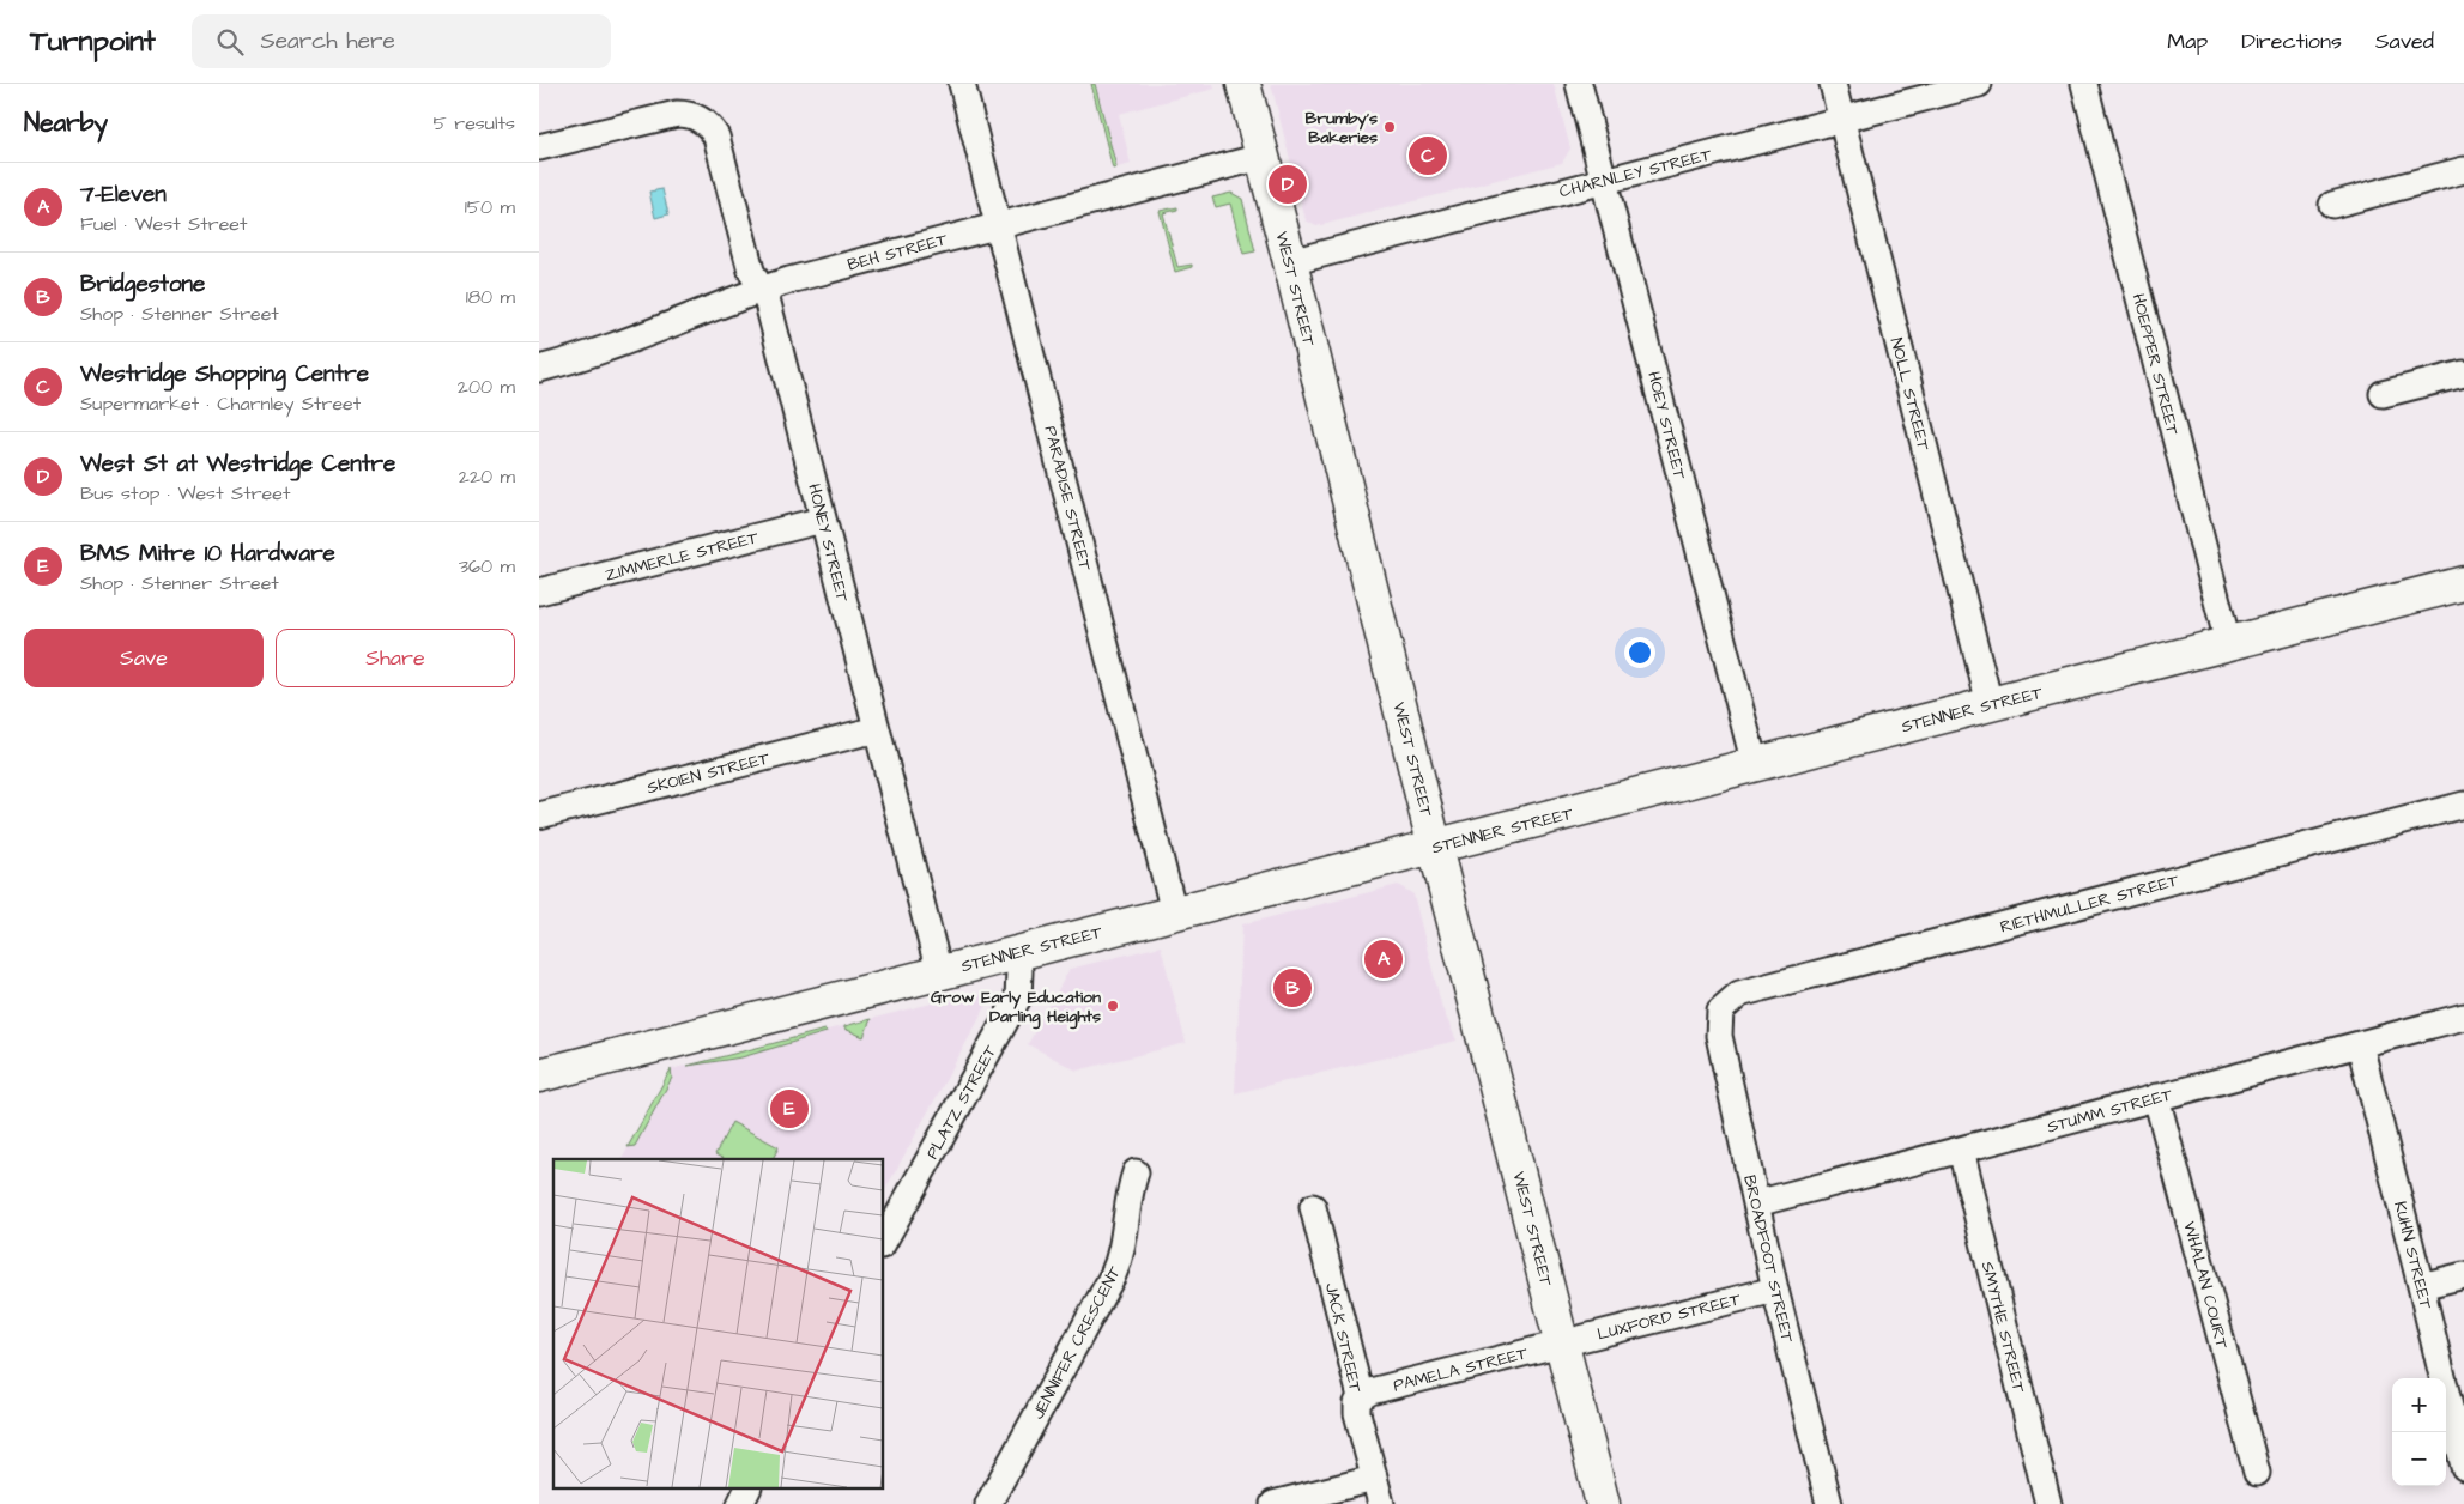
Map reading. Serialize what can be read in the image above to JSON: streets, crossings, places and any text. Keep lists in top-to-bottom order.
{
  "streets": {
    "main road": ["WEST STREET", "STENNER STREET"],
    "street": [
      "CHARNLEY STREET",
      "BEH STREET",
      "HOEPPER STREET",
      "NOLL STREET",
      "HOEY STREET",
      "PARADISE STREET",
      "HONEY STREET",
      "ZIMMERLE STREET",
      "SKOIEN STREET",
      "RIETHMULLER STREET",
      "PLATZ STREET",
      "STUMM STREET",
      "KUHN STREET",
      "BROADFOOT STREET",
      "WHALAN COURT",
      "LUXFORD STREET",
      "SMYTHE STREET",
      "JACK STREET",
      "JENNIFER CRESCENT",
      "PAMELA STREET"
    ]
  },
  "crossings": [
    ["CHARNLEY STREET", "WEST STREET"],
    ["CHARNLEY STREET", "NOLL STREET"],
    ["CHARNLEY STREET", "HOEY STREET"],
    ["BEH STREET", "WEST STREET"],
    ["BEH STREET", "PARADISE STREET"],
    ["BEH STREET", "HONEY STREET"],
    ["WEST STREET", "STENNER STREET"],
    ["WEST STREET", "LUXFORD STREET"],
    ["WEST STREET", "PAMELA STREET"],
    ["HOEPPER STREET", "STENNER STREET"],
    ["NOLL STREET", "STENNER STREET"],
    ["HOEY STREET", "STENNER STREET"],
    ["PARADISE STREET", "STENNER STREET"],
    ["HONEY STREET", "ZIMMERLE STREET"],
    ["HONEY STREET", "STENNER STREET"],
    ["HONEY STREET", "SKOIEN STREET"],
    ["STENNER STREET", "PLATZ STREET"],
    ["RIETHMULLER STREET", "BROADFOOT STREET"],
    ["STUMM STREET", "KUHN STREET"],
    ["STUMM STREET", "BROADFOOT STREET"],
    ["STUMM STREET", "WHALAN COURT"],
    ["STUMM STREET", "SMYTHE STREET"],
    ["BROADFOOT STREET", "LUXFORD STREET"],
    ["LUXFORD STREET", "PAMELA STREET"],
    ["JACK STREET", "PAMELA STREET"]
  ],
  "places": ["Brumby's Bakeries", "Grow Early Education Darling Heights"],
  "page": {
    "header": "Turnpoint",
    "search": "Search here",
    "nav": ["Map", "Directions", "Saved"],
    "heading": ["Nearby", "5 results"],
    "pins": [
      "C",
      "D",
      "A",
      "B",
      "E"
    ],
    "list": [
      {
        "mark": "A",
        "name": "7-Eleven",
        "note": "Fuel · West Street",
        "value": "150 m"
      },
      {
        "mark": "B",
        "name": "Bridgestone",
        "note": "Shop · Stenner Street",
        "value": "180 m"
      },
      {
        "mark": "C",
        "name": "Westridge Shopping Centre",
        "note": "Supermarket · Charnley Street",
        "value": "200 m"
      },
      {
        "mark": "D",
        "name": "West St at Westridge Centre",
        "note": "Bus stop · West Street",
        "value": "220 m"
      },
      {
        "mark": "E",
        "name": "BMS Mitre 10 Hardware",
        "note": "Shop · Stenner Street",
        "value": "360 m"
      }
    ],
    "buttons": ["Save", "Share"],
    "map_buttons": ["+", "−"]
  }
}
